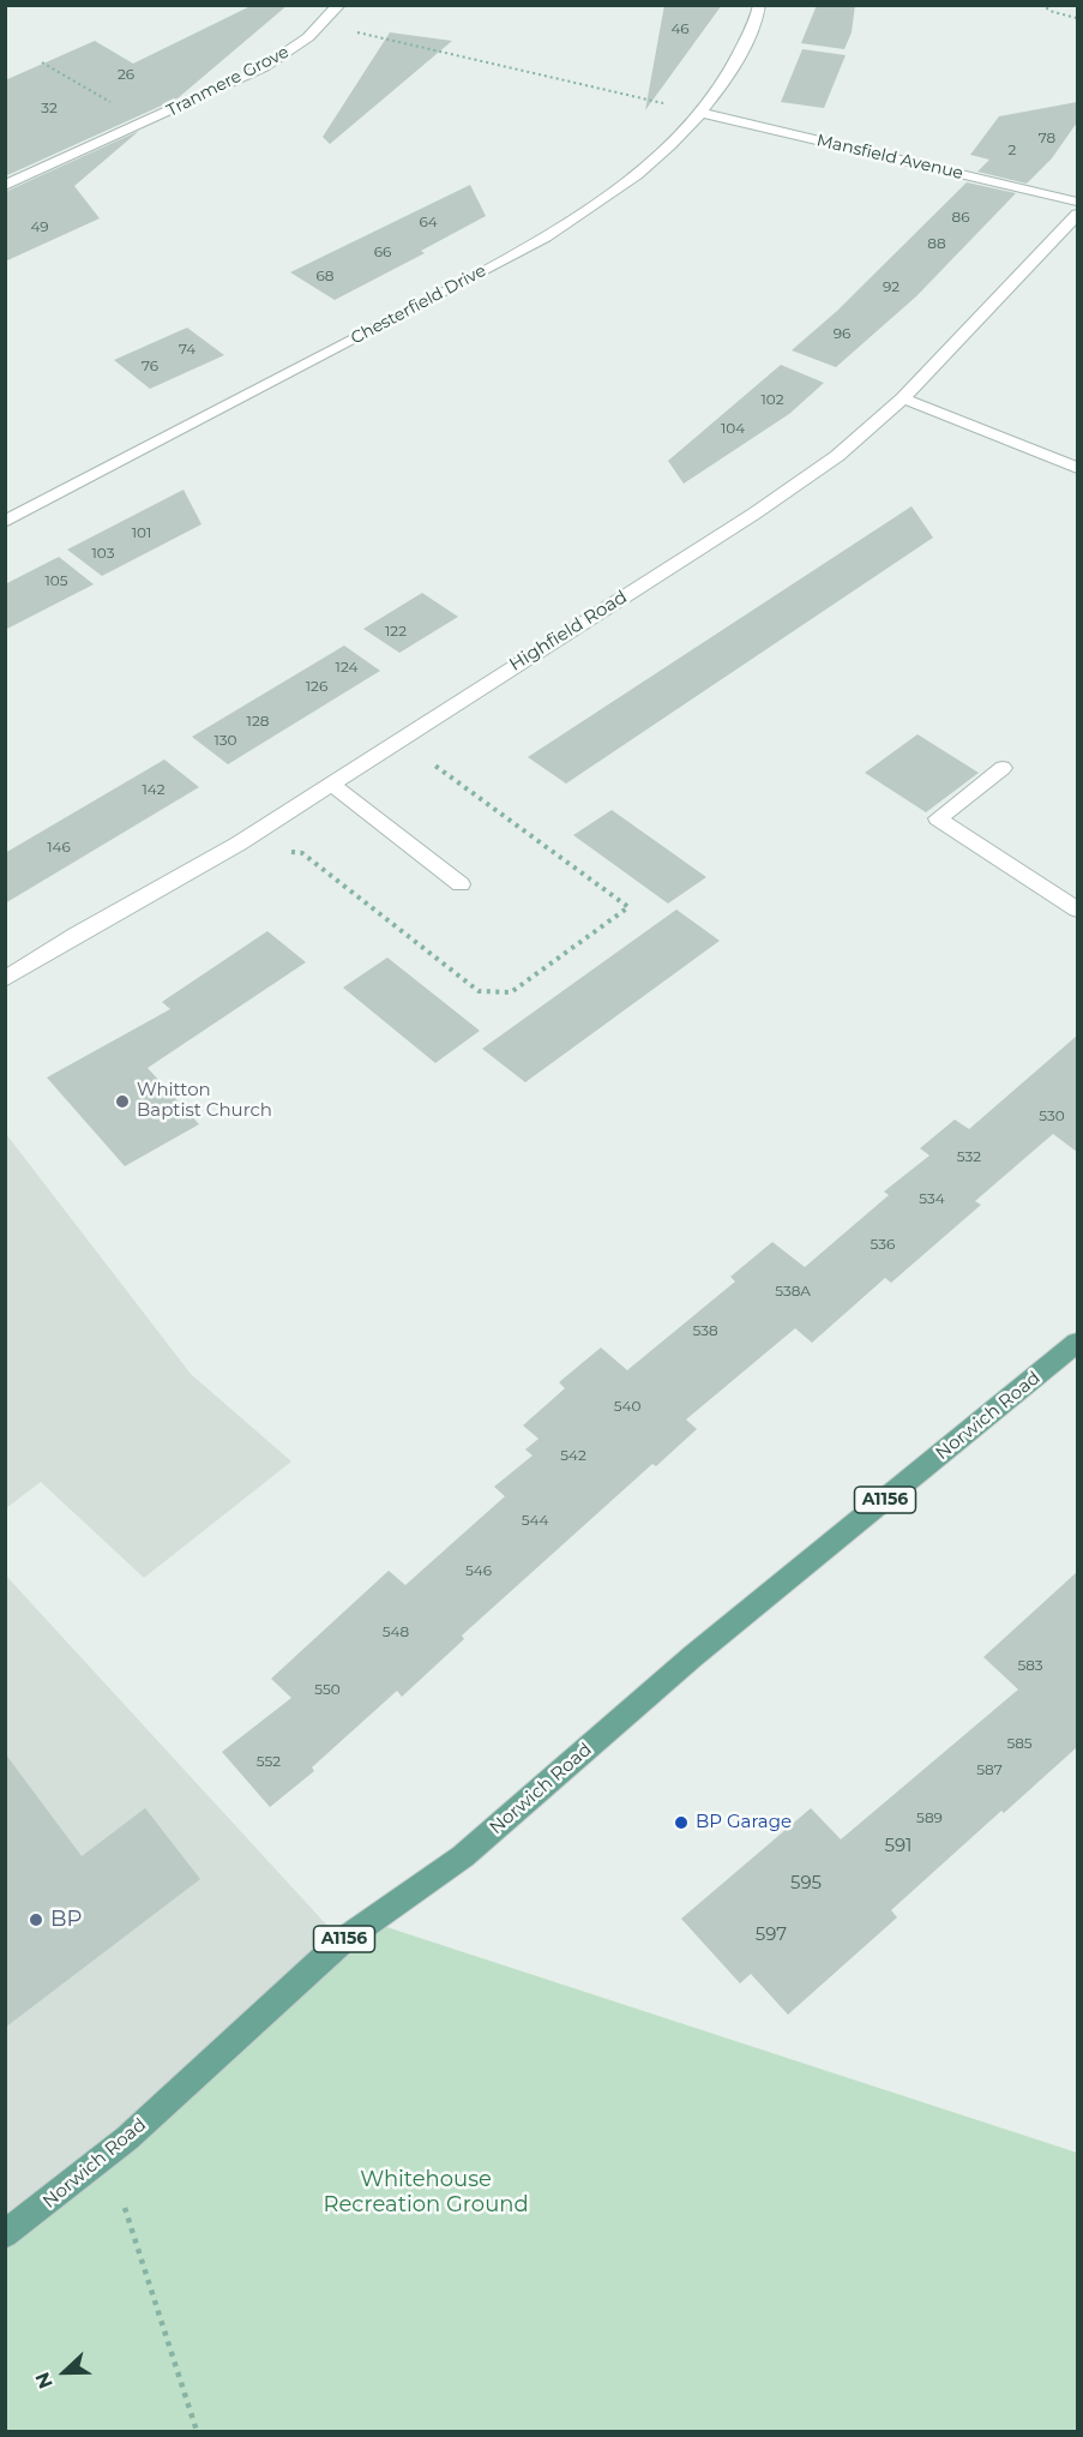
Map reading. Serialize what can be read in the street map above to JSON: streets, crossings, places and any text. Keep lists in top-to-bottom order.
{
  "streets": {
    "main road": ["Norwich Road", "A1156"],
    "street": [
      "Tranmere Grove",
      "Mansfield Avenue",
      "Chesterfield Drive",
      "Highfield Road"
    ]
  },
  "crossings": [
    ["Mansfield Avenue", "Chesterfield Drive"]
  ],
  "parks": ["Whitehouse Recreation Ground"],
  "places": ["Whitton Baptist Church", "BP Garage", "BP"],
  "house_numbers": [
    "46",
    "26",
    "32",
    "78",
    "2",
    "86",
    "64",
    "49",
    "88",
    "66",
    "68",
    "92",
    "96",
    "74",
    "76",
    "102",
    "104",
    "101",
    "103",
    "105",
    "122",
    "124",
    "126",
    "128",
    "130",
    "142",
    "146",
    "530",
    "532",
    "534",
    "536",
    "538A",
    "538",
    "540",
    "542",
    "544",
    "546",
    "548",
    "583",
    "550",
    "585",
    "552",
    "587",
    "589",
    "591",
    "595",
    "597"
  ],
  "north": "left"
}
